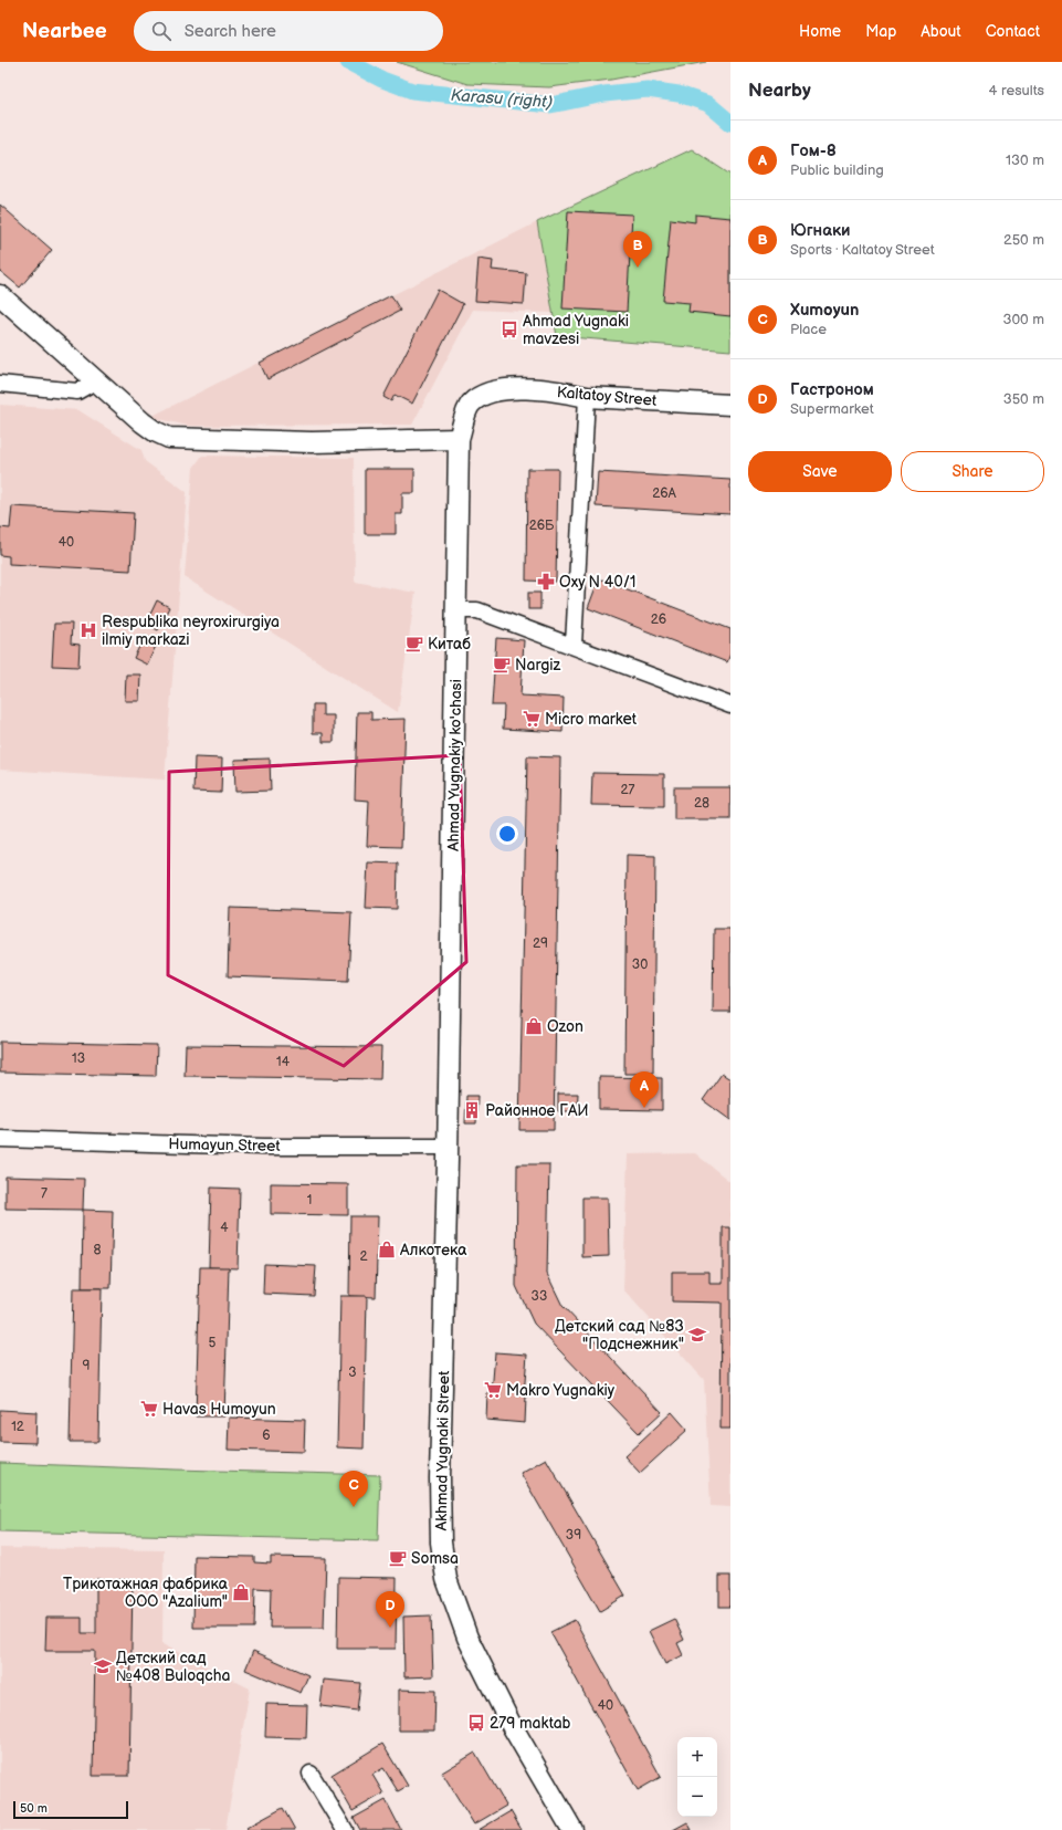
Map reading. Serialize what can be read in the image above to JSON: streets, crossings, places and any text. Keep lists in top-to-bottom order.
{
  "streets": {
    "street": [
      "Kaltatoy Street",
      "Ahmad Yugnakiy ko'chasi",
      "Humayun Street",
      "Akhmad Yugnaki Street"
    ]
  },
  "crossings": [
    ["Kaltatoy Street", "Ahmad Yugnakiy ko'chasi"],
    ["Ahmad Yugnakiy ko'chasi", "Humayun Street"],
    ["Ahmad Yugnakiy ko'chasi", "Akhmad Yugnaki Street"],
    ["Humayun Street", "Akhmad Yugnaki Street"]
  ],
  "water": ["Karasu (right)"],
  "places": {
    "bus stop": ["Ahmad Yugnaki mavzesi", "279 maktab"],
    "pharmacy": ["Oxy N 40/1"],
    "hospital": ["Respublika neyroxirurgiya ilmiy markazi"],
    "cafe": ["Китаб", "Nargiz", "Somsa"],
    "supermarket": ["Micro market", "Makro Yugnakiy", "Havas Humoyun"],
    "shop": ["Ozon", "Алкотека", "Трикотажная фабрика ООО \"Azalium\""],
    "building": ["Районное ГАИ"],
    "school or university": ["Детский сад №83 \"Подснежник\"", "Детский сад №408 Buloqcha"]
  },
  "house_numbers": [
    "26A",
    "26Б",
    "40",
    "26",
    "27",
    "28",
    "29",
    "30",
    "13",
    "14",
    "7",
    "1",
    "4",
    "8",
    "2",
    "33",
    "5",
    "9",
    "3",
    "12",
    "6",
    "39",
    "40"
  ],
  "scale_bar": "50 m",
  "page": {
    "header": "Nearbee",
    "search": "Search here",
    "nav": [
      "Home",
      "Map",
      "About",
      "Contact"
    ],
    "heading": ["Nearby", "4 results"],
    "list": [
      {
        "mark": "A",
        "name": "Гом-8",
        "note": "Public building",
        "value": "130 m"
      },
      {
        "mark": "B",
        "name": "Югнаки",
        "note": "Sports · Kaltatoy Street",
        "value": "250 m"
      },
      {
        "mark": "C",
        "name": "Xumoyun",
        "note": "Place",
        "value": "300 m"
      },
      {
        "mark": "D",
        "name": "Гастроном",
        "note": "Supermarket",
        "value": "350 m"
      }
    ],
    "pins": [
      "B",
      "A",
      "C",
      "D"
    ],
    "buttons": ["Save", "Share"],
    "map_buttons": ["+", "−"],
    "scale": "50 m"
  }
}
